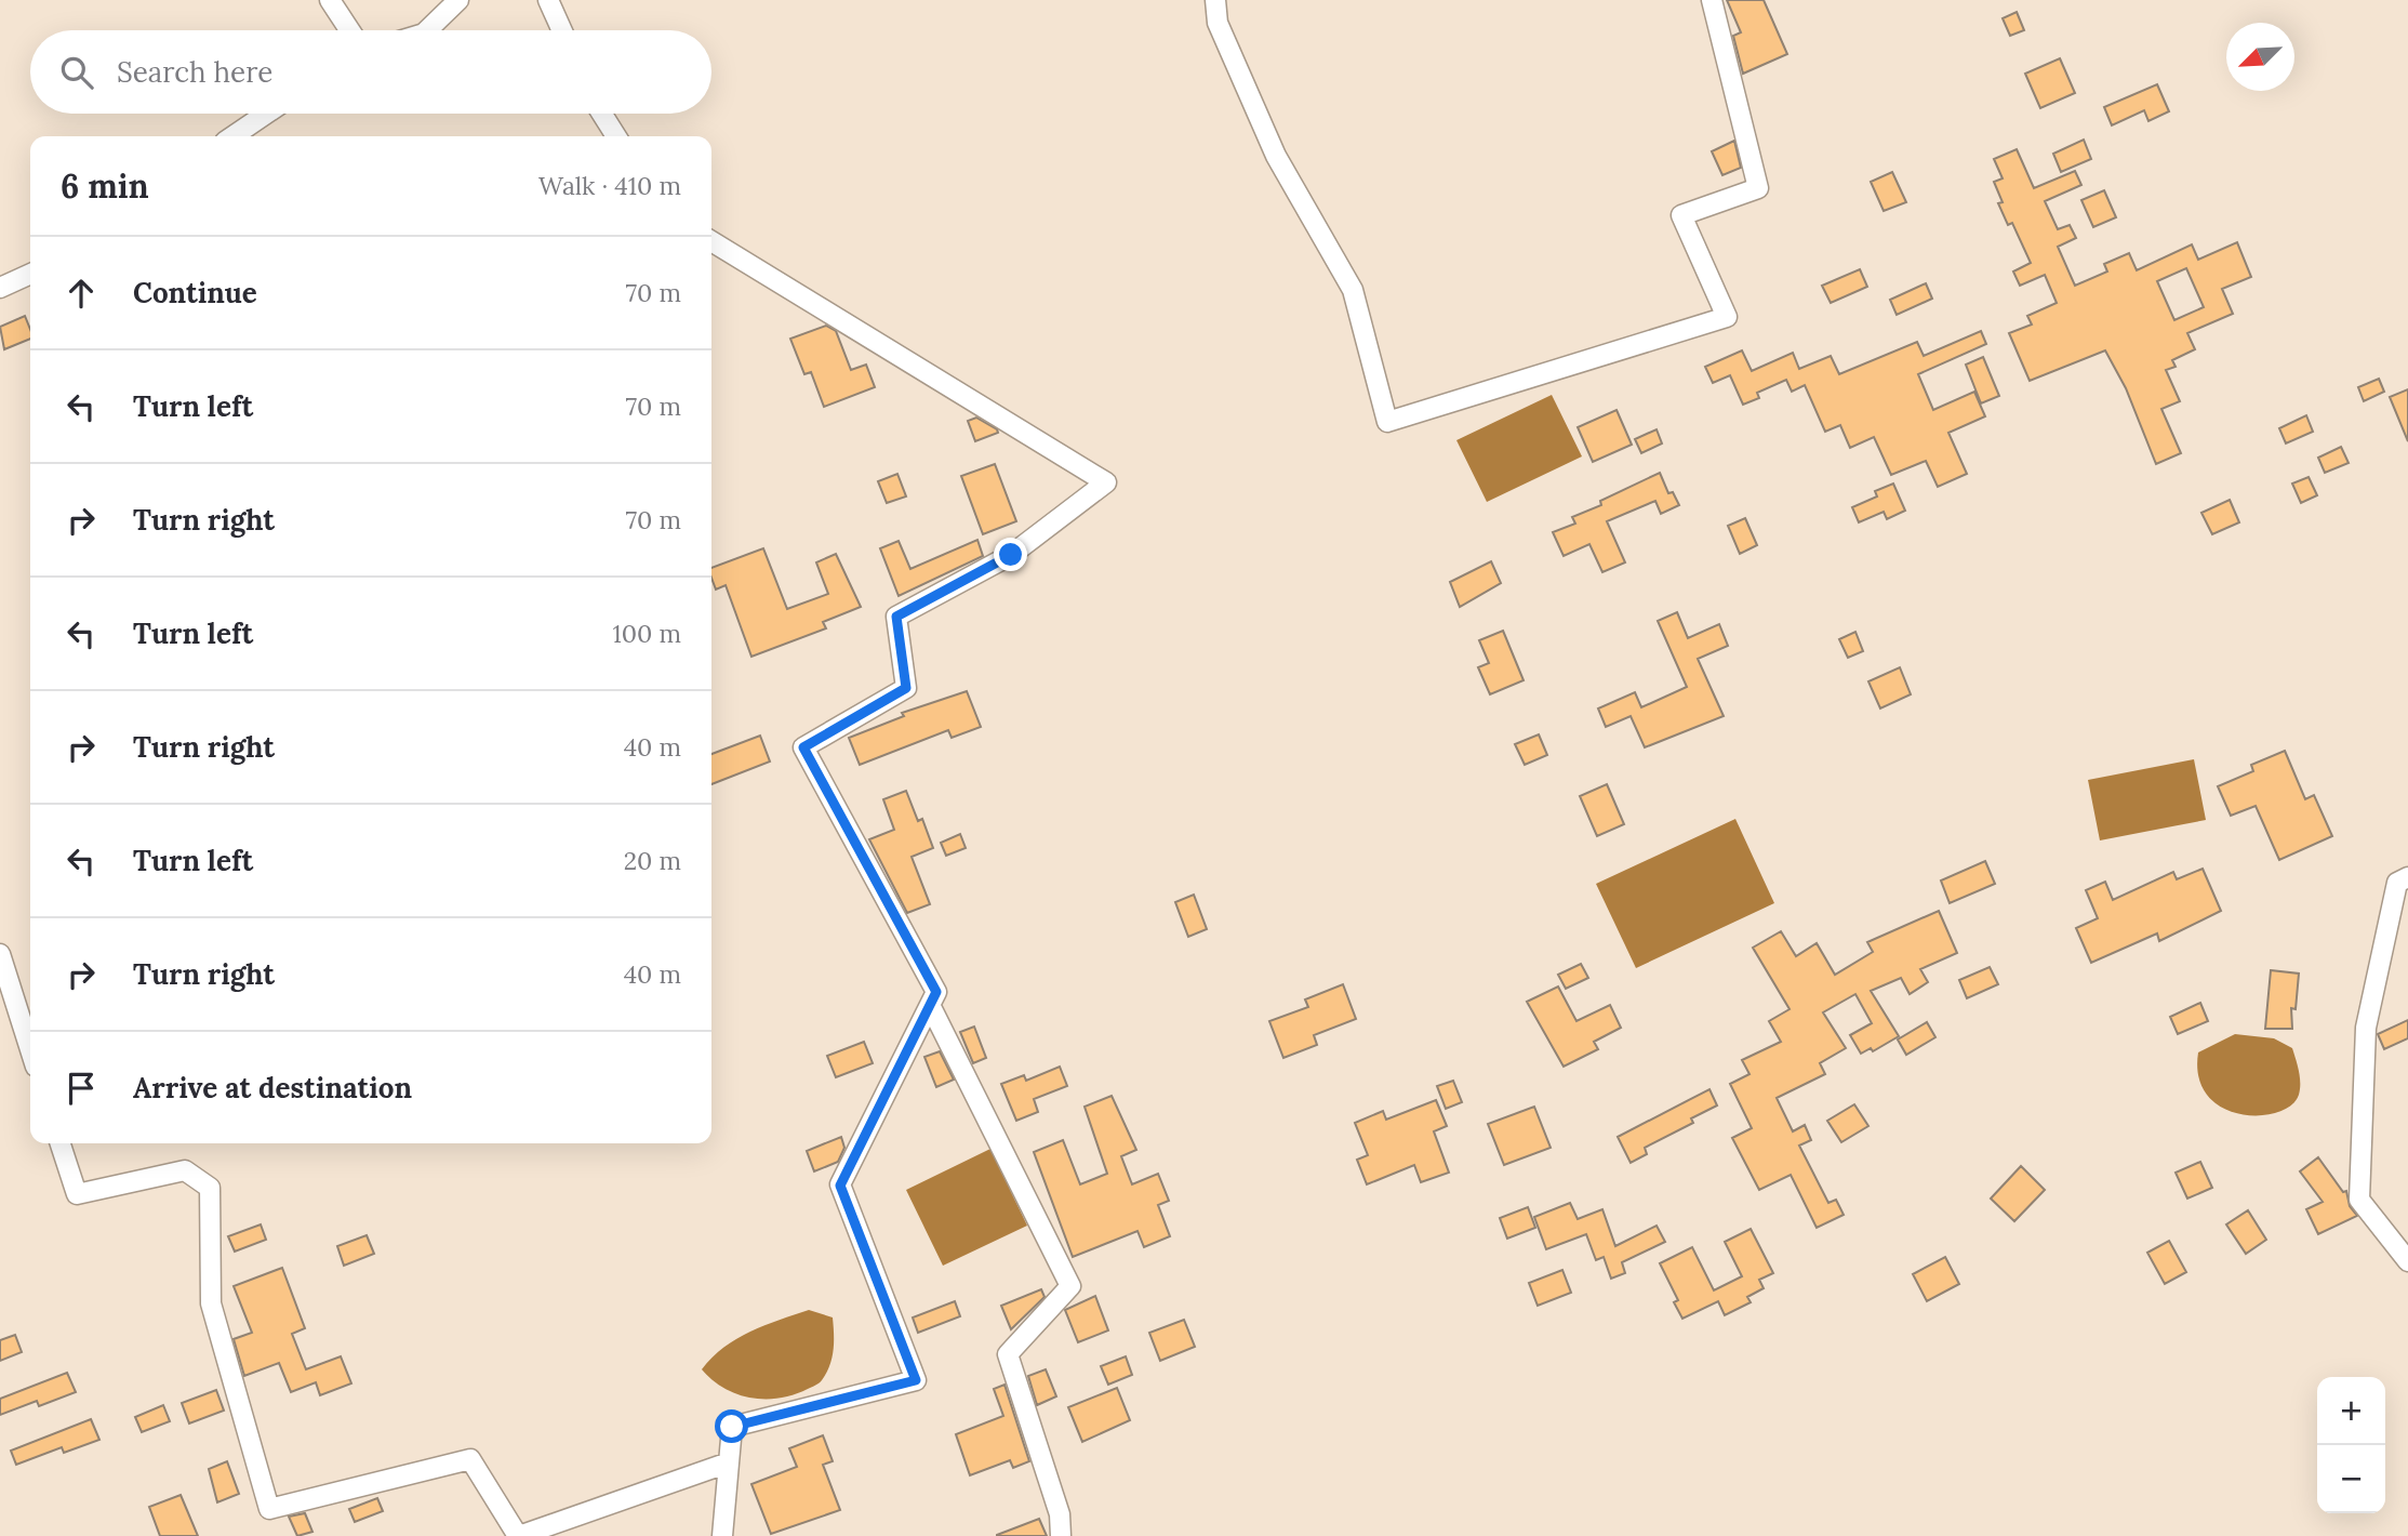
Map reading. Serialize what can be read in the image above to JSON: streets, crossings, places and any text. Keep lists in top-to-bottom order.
{
  "north": "bottom left",
  "page": {
    "search": "Search here",
    "heading": ["6 min", "Walk · 410 m"],
    "list": [
      ["Continue", "70 m"],
      ["Turn left", "70 m"],
      ["Turn right", "70 m"],
      ["Turn left", "100 m"],
      ["Turn right", "40 m"],
      ["Turn left", "20 m"],
      ["Turn right", "40 m"],
      "Arrive at destination"
    ],
    "map_buttons": ["+", "−"]
  }
}
